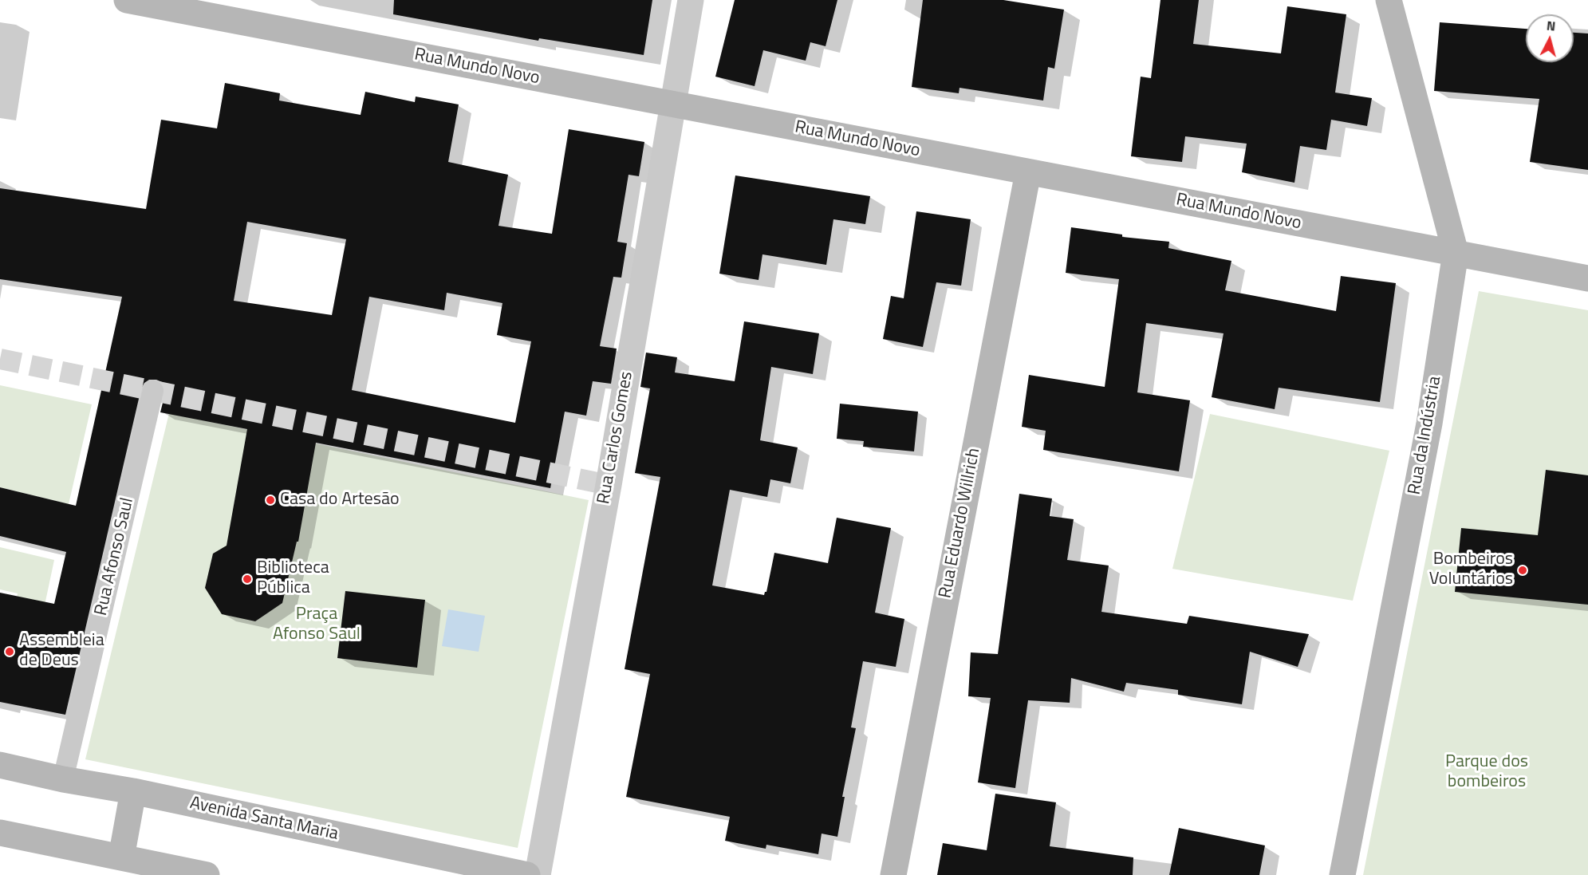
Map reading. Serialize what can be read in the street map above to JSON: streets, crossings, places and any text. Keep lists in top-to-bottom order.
{
  "streets": {
    "main road": [
      "Rua Mundo Novo",
      "Rua da Indústria",
      "Rua Eduardo Willrich",
      "Avenida Santa Maria"
    ],
    "street": ["Rua Carlos Gomes", "Rua Afonso Saul"]
  },
  "crossings": [
    ["Rua Mundo Novo", "Rua da Indústria"],
    ["Rua Mundo Novo", "Rua Carlos Gomes"],
    ["Rua Mundo Novo", "Rua Eduardo Willrich"],
    ["Rua Afonso Saul", "Avenida Santa Maria"]
  ],
  "parks": ["Praça Afonso Saul", "Parque dos bombeiros"],
  "places": [
    "Casa do Artesão",
    "Bombeiros Voluntários",
    "Biblioteca Pública",
    "Assembleia de Deus"
  ],
  "north": "top"
}
